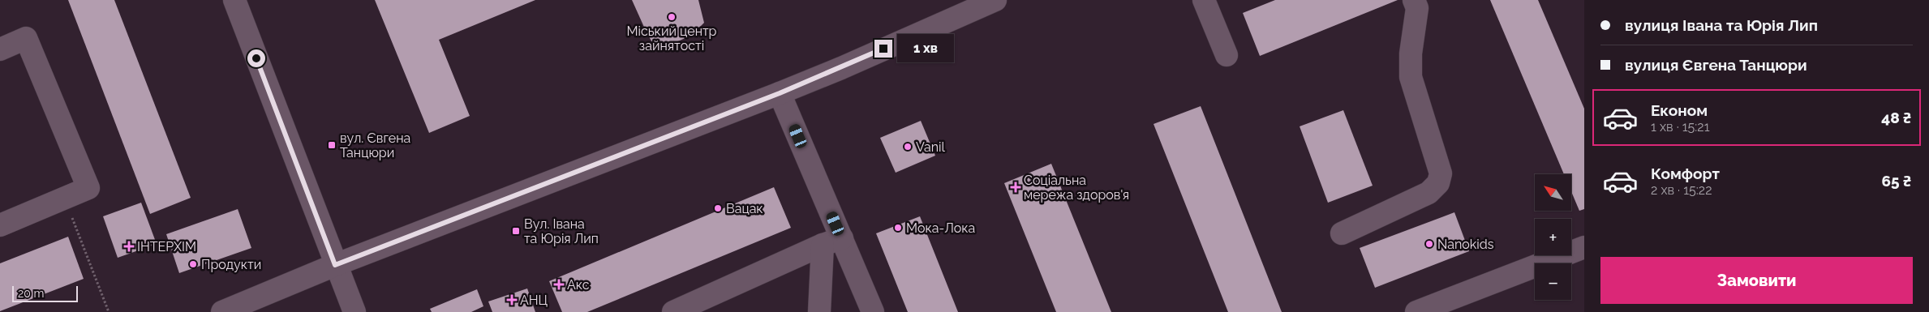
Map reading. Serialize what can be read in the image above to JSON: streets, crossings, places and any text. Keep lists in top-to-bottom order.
{
  "places": {
    "other": [
      "Міський центр зайнятості",
      "Vanil",
      "Вацак",
      "Мока-Лока",
      "Nanokids",
      "Продукти"
    ],
    "transit": ["вул. Євгена Танцюри", "Вул. Івана та Юрія Лип"],
    "health": [
      "Соціальна мережа здоров'я",
      "ІНТЕРХІМ",
      "Акс",
      "АНЦ"
    ]
  },
  "scale_bar": "20 m",
  "north": "top left",
  "page": {
    "banner": ["вулиця Івана та Юрія Лип", "вулиця Євгена Танцюри"],
    "bubble": "1 хв",
    "list": [
      {
        "name": "Економ",
        "note": "1 хв · 15:21",
        "value": "48 ₴"
      },
      {
        "name": "Комфорт",
        "note": "2 хв · 15:22",
        "value": "65 ₴"
      }
    ],
    "map_buttons": ["+", "−"],
    "buttons": "Замовити",
    "scale": "20 m"
  }
}
